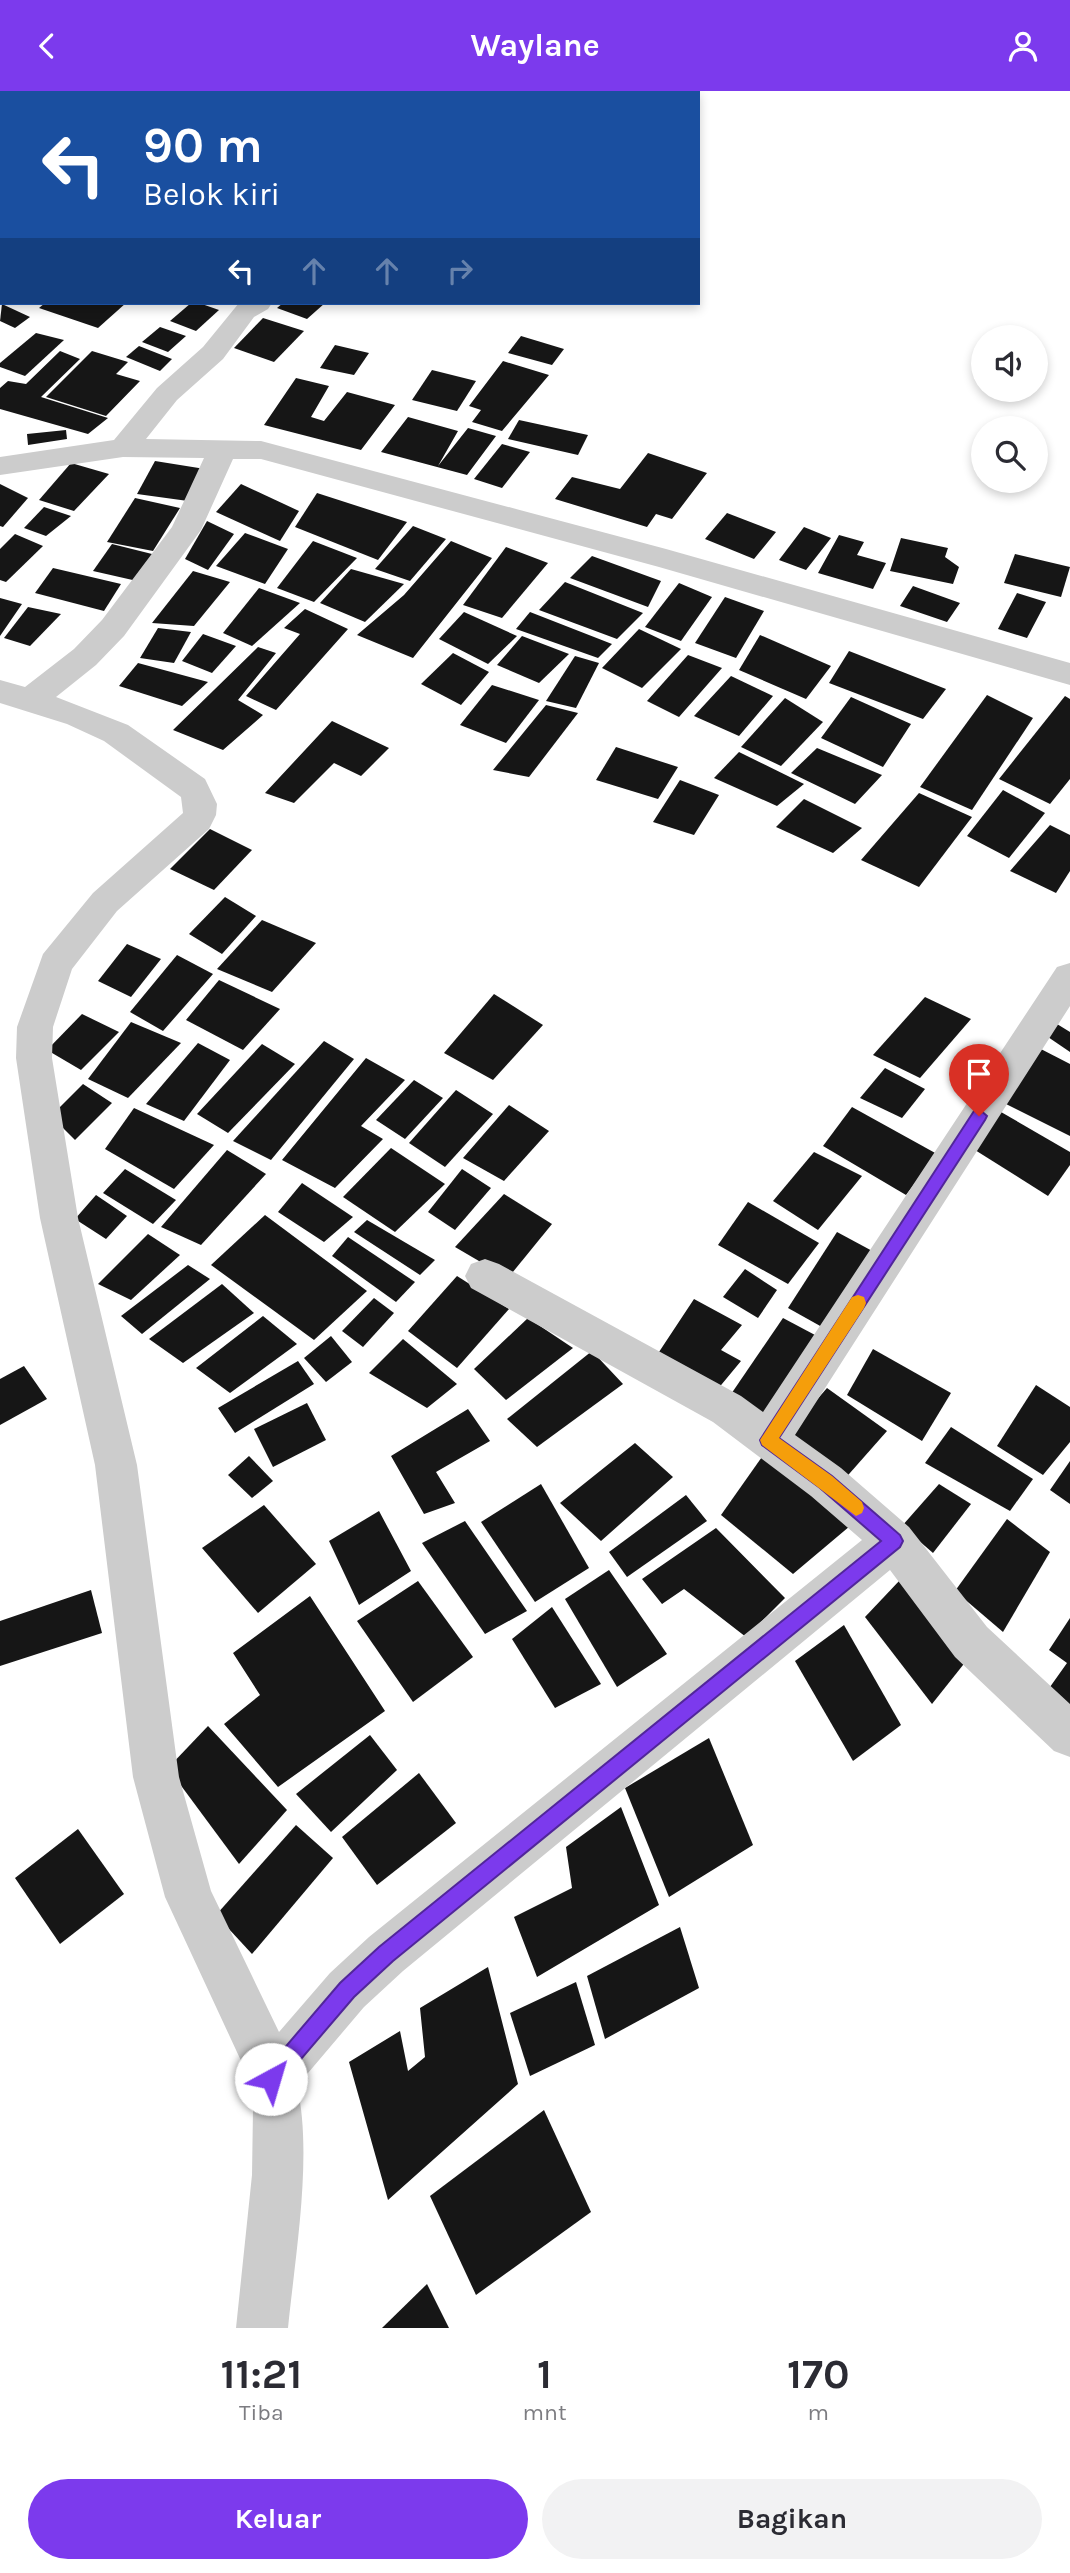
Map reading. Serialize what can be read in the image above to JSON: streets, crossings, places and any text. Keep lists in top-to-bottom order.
{
  "page": {
    "header": "Waylane",
    "turn": ["90 m", "Belok kiri"],
    "eta": [
      "11:21",
      "Tiba",
      "1",
      "mnt",
      "170",
      "m"
    ],
    "buttons": ["Keluar", "Bagikan"]
  }
}
